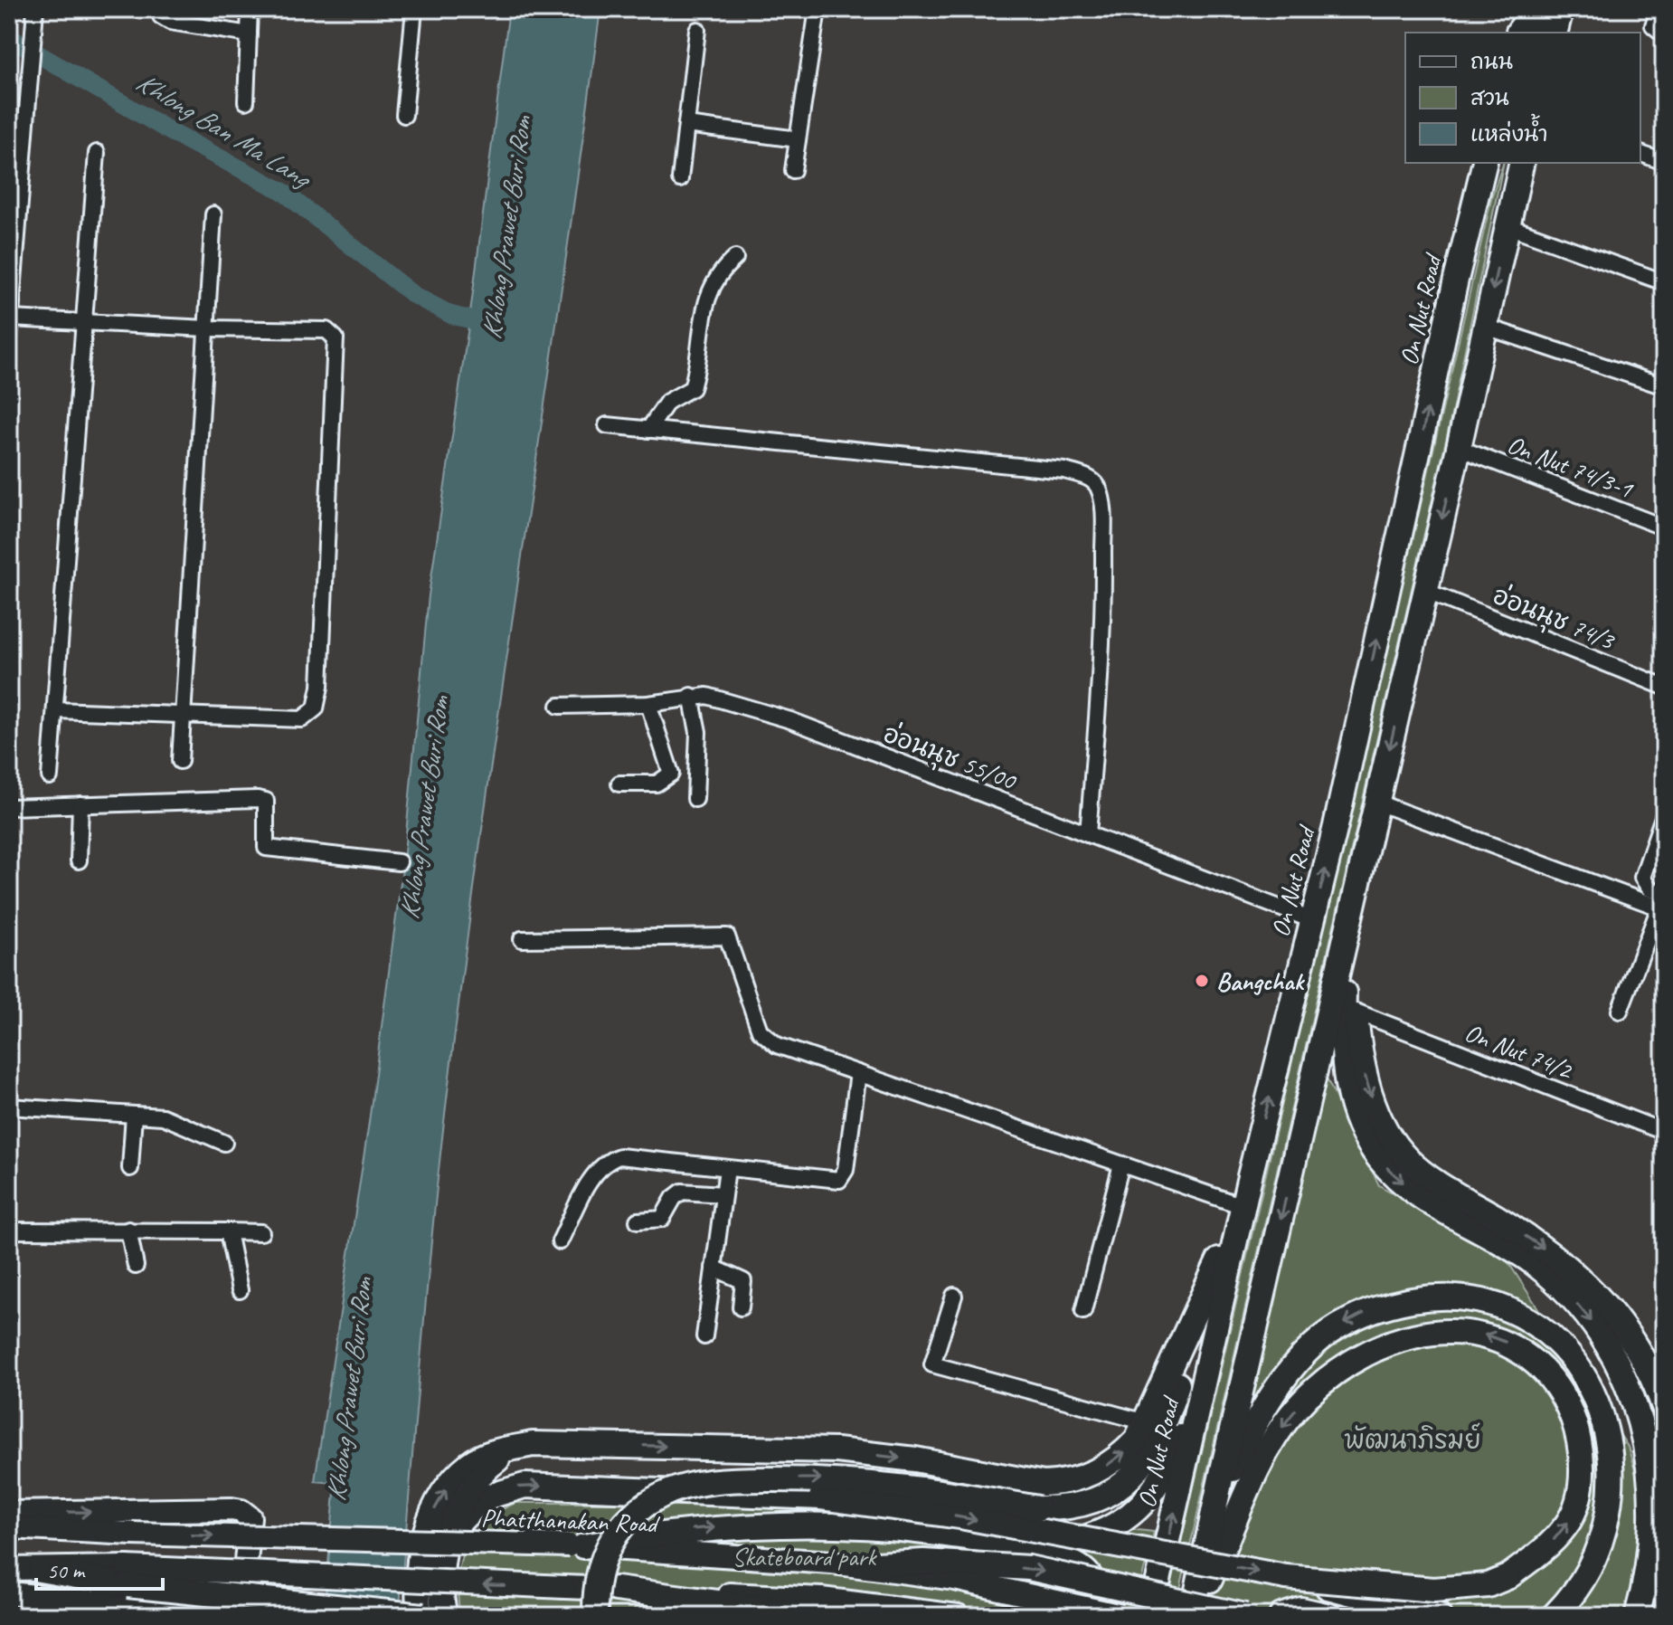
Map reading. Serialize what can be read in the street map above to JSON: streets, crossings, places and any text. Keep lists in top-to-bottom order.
{
  "streets": {
    "main road": ["On Nut Road", "Phatthanakan Road"],
    "street": [
      "On Nut 74/3-1",
      "อ่อนนุช 74/3",
      "อ่อนนุช 55/00",
      "On Nut 74/2"
    ]
  },
  "crossings": [
    ["On Nut Road", "อ่อนนุช 55/00"]
  ],
  "water": ["Khlong Ban Ma Lang", "Khlong Prawet Buri Rom"],
  "parks": ["พัฒนาภิรมย์", "Skateboard park"],
  "places": ["Bangchak"],
  "legend": ["ถนน", "สวน", "แหล่งน้ำ"],
  "scale_bar": "50 m"
}
